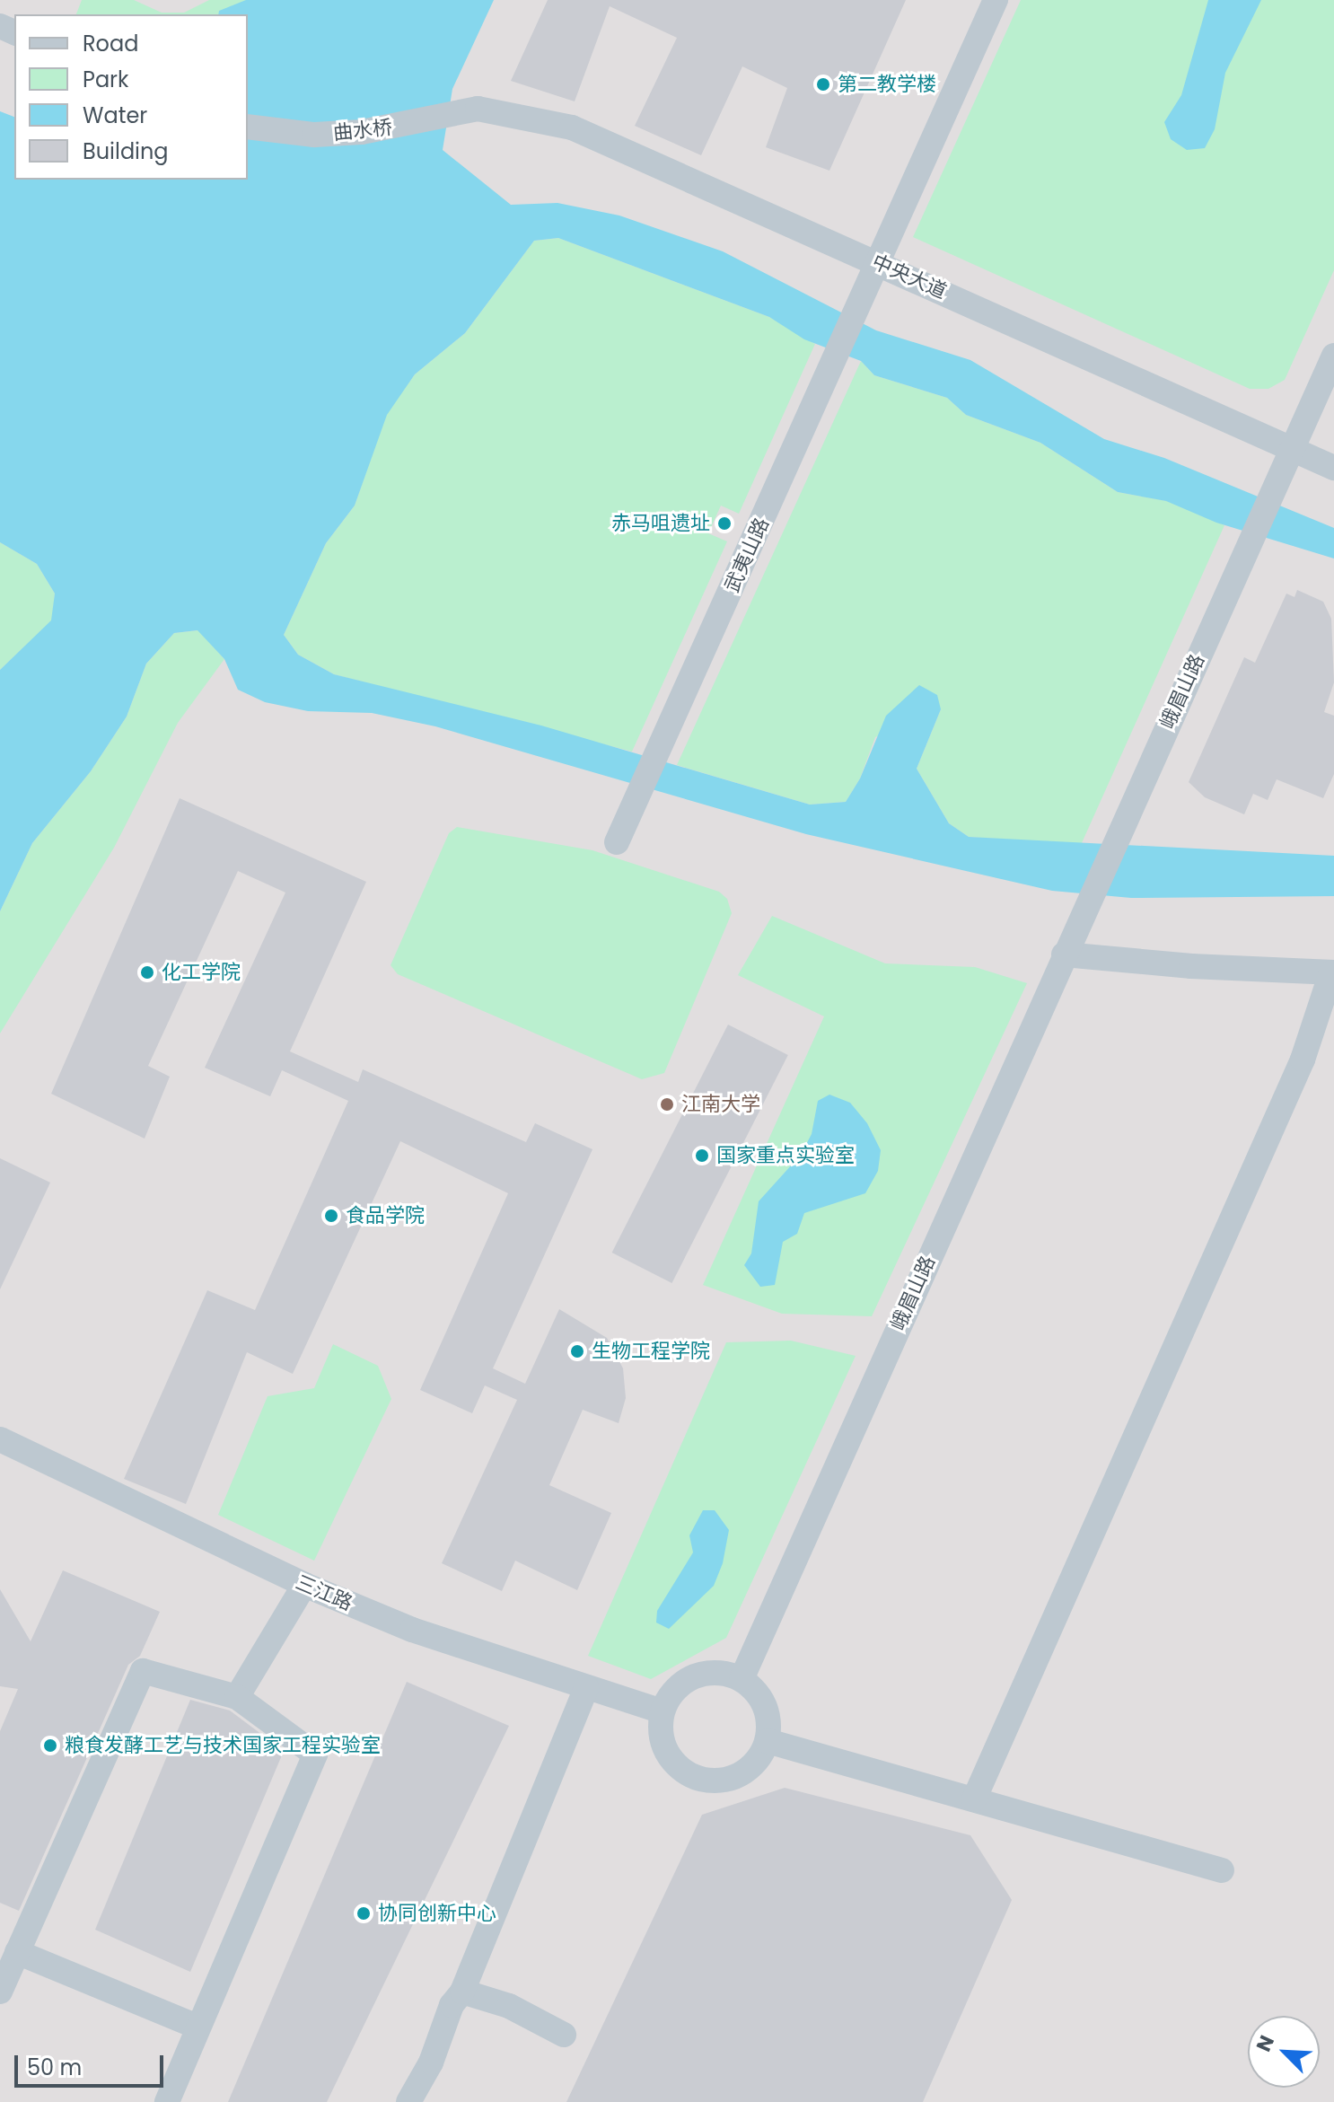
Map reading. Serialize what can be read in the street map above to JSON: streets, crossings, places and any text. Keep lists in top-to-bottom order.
{
  "streets": {
    "street": [
      "曲水桥",
      "中央大道",
      "武夷山路",
      "峨眉山路",
      "三江路"
    ]
  },
  "crossings": [
    ["曲水桥", "中央大道"],
    ["中央大道", "武夷山路"],
    ["中央大道", "峨眉山路"],
    ["峨眉山路", "三江路"]
  ],
  "places": [
    "第二教学楼",
    "赤马咀遗址",
    "化工学院",
    "江南大学",
    "国家重点实验室",
    "食品学院",
    "生物工程学院",
    "粮食发酵工艺与技术国家工程实验室",
    "协同创新中心"
  ],
  "legend": [
    "Road",
    "Park",
    "Water",
    "Building"
  ],
  "scale_bar": "50 m",
  "north": "top left"
}
